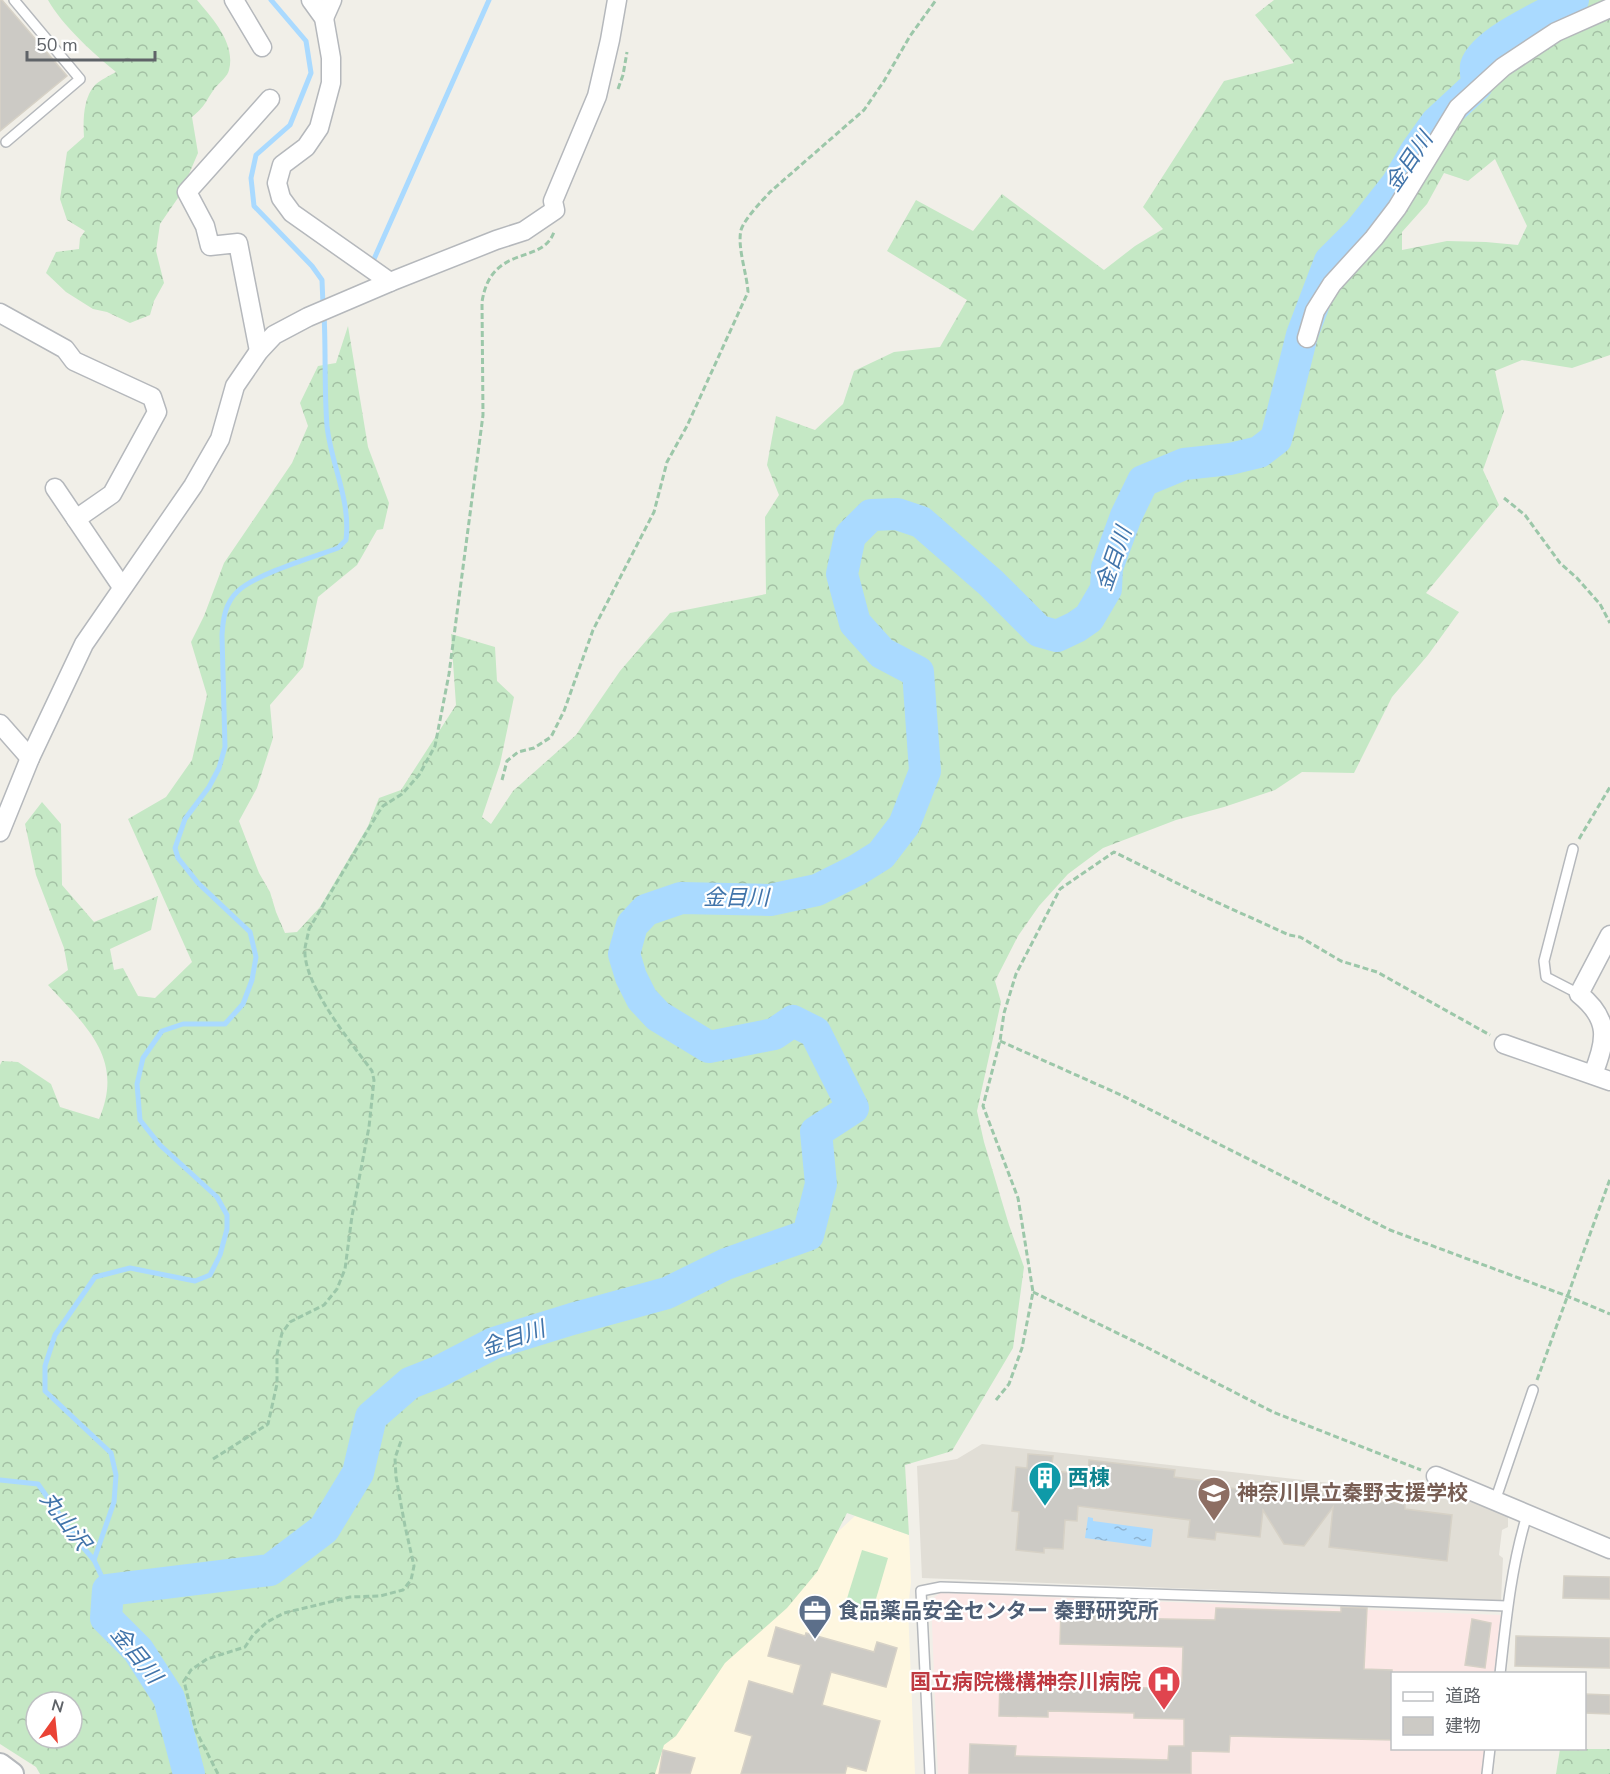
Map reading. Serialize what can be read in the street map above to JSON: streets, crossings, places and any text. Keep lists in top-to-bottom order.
{
  "water": ["金目川", "丸山沢"],
  "places": {
    "building": ["西棟"],
    "school or university": ["神奈川県立秦野支援学校"],
    "office": ["食品薬品安全センター 秦野研究所"],
    "hospital": ["国立病院機構神奈川病院"]
  },
  "legend": ["道路", "建物"],
  "scale_bar": "50 m",
  "north": "top"
}
